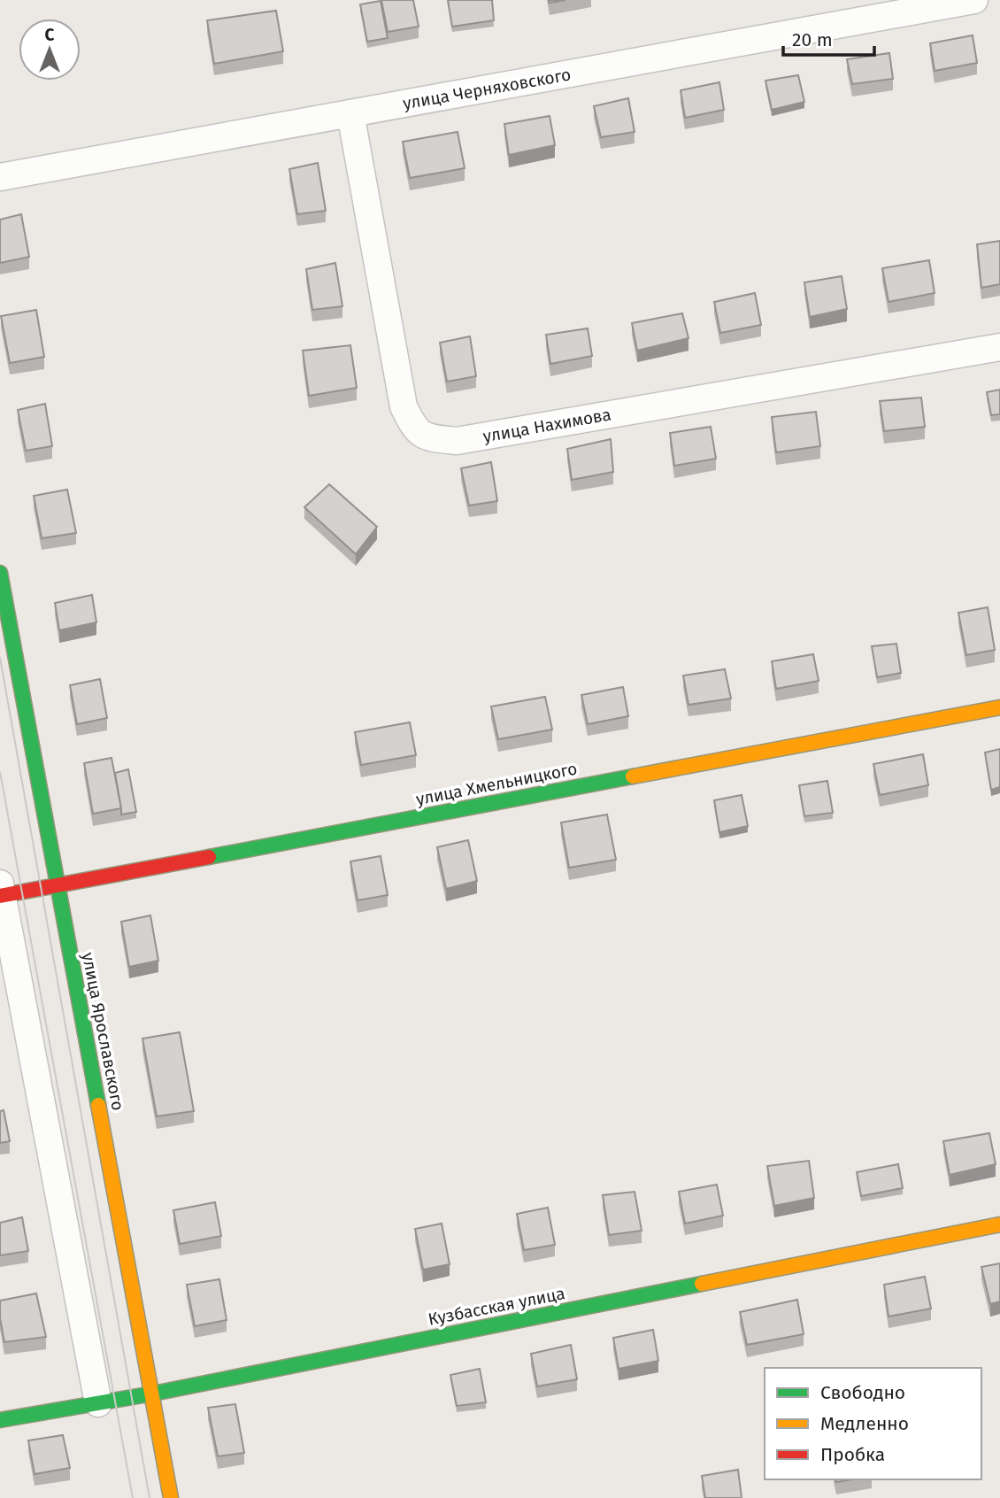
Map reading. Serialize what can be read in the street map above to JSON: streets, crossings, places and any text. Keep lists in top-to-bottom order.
{
  "streets": {
    "street": [
      "улица Черняховского",
      "улица Нахимова",
      "улица Хмельницкого",
      "улица Ярославского",
      "Кузбасская улица"
    ]
  },
  "crossings": [
    ["улица Черняховского", "улица Нахимова"],
    ["улица Хмельницкого", "улица Ярославского"],
    ["улица Ярославского", "Кузбасская улица"]
  ],
  "legend": ["Свободно", "Медленно", "Пробка"],
  "scale_bar": "20 m",
  "north": "top"
}
